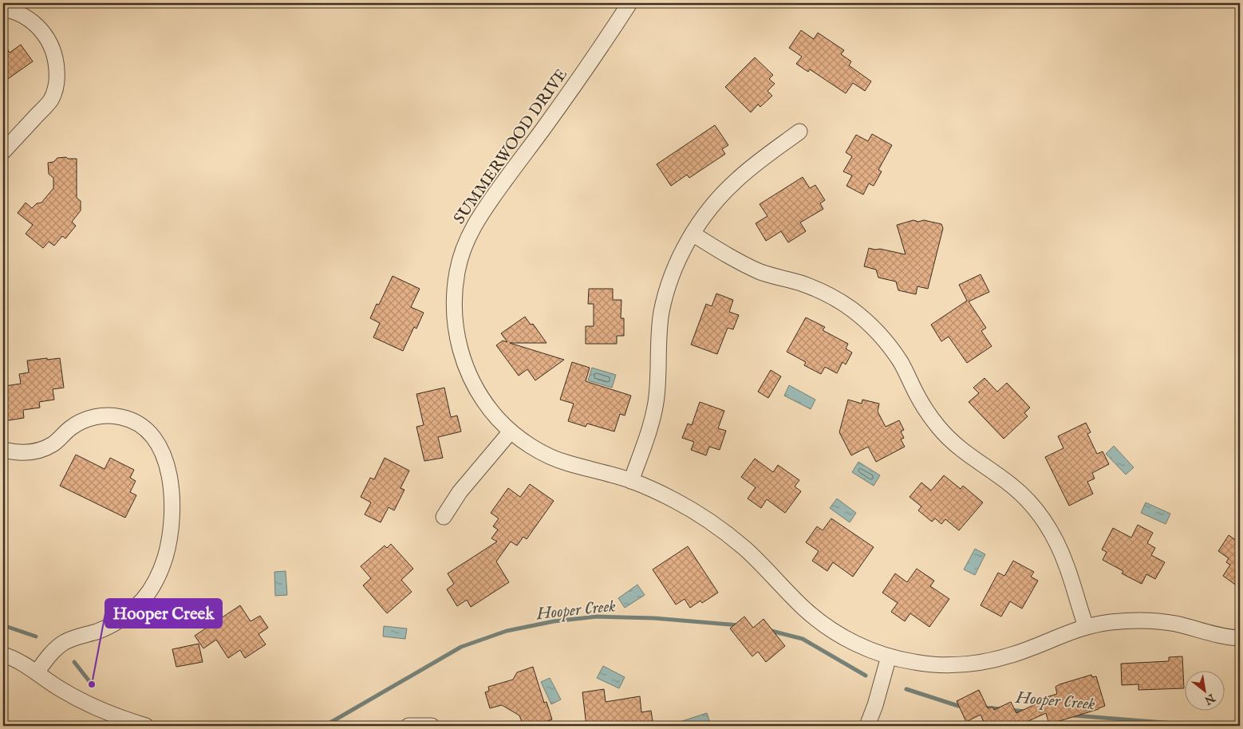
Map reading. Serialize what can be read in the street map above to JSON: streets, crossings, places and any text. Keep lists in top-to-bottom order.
{
  "streets": {
    "street": ["SUMMERWOOD DRIVE"]
  },
  "water": ["Hooper Creek"],
  "places": ["Hooper Creek"],
  "north": "bottom right"
}
